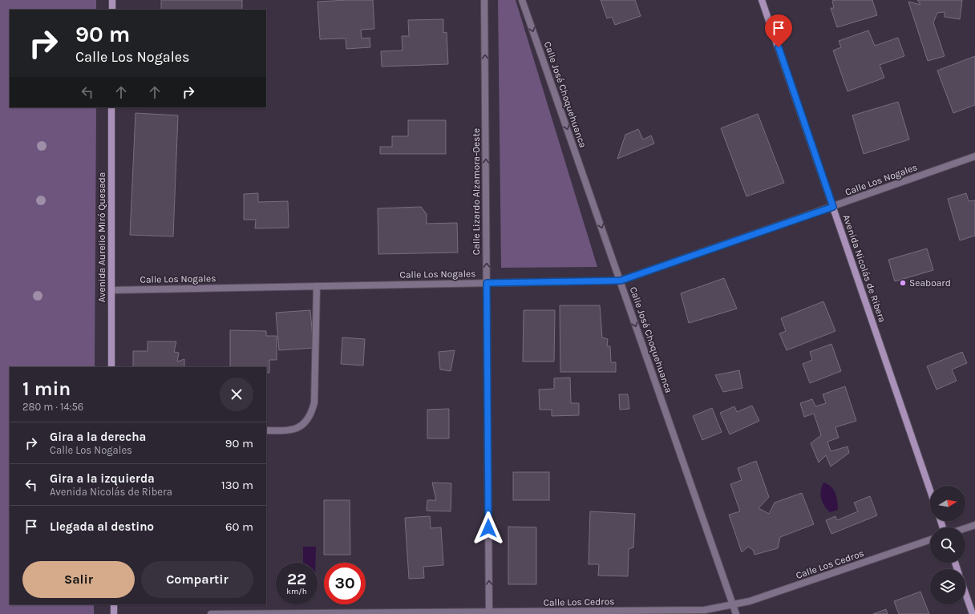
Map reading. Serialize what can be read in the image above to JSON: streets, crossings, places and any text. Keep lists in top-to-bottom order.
{
  "streets": {
    "street": [
      "Calle José Choquehuanca",
      "Calle Los Nogales",
      "Calle Lizardo Alzamora-Oeste",
      "Avenida Aurelio Miró Quesada",
      "Avenida Nicolás de Ribera",
      "Calle Los Cedros"
    ]
  },
  "crossings": [
    ["Calle José Choquehuanca", "Calle Los Nogales"],
    ["Calle José Choquehuanca", "Calle Los Cedros"],
    ["Calle Los Nogales", "Calle Lizardo Alzamora-Oeste"],
    ["Calle Los Nogales", "Avenida Aurelio Miró Quesada"],
    ["Calle Los Nogales", "Avenida Nicolás de Ribera"],
    ["Calle Lizardo Alzamora-Oeste", "Calle Los Cedros"]
  ],
  "one_way": ["Calle José Choquehuanca", "Calle Lizardo Alzamora-Oeste"],
  "places": ["Seaboard"],
  "north": "right",
  "page": {
    "turn": ["90 m", "Calle Los Nogales"],
    "heading": ["1 min", "280 m · 14:56"],
    "list": [
      {
        "name": "Gira a la derecha",
        "note": "Calle Los Nogales",
        "value": "90 m"
      },
      {
        "name": "Gira a la izquierda",
        "note": "Avenida Nicolás de Ribera",
        "value": "130 m"
      },
      {
        "name": "Llegada al destino",
        "value": "60 m"
      }
    ],
    "buttons": ["Salir", "Compartir"],
    "speed": "22 km/h",
    "limit": "30"
  }
}
